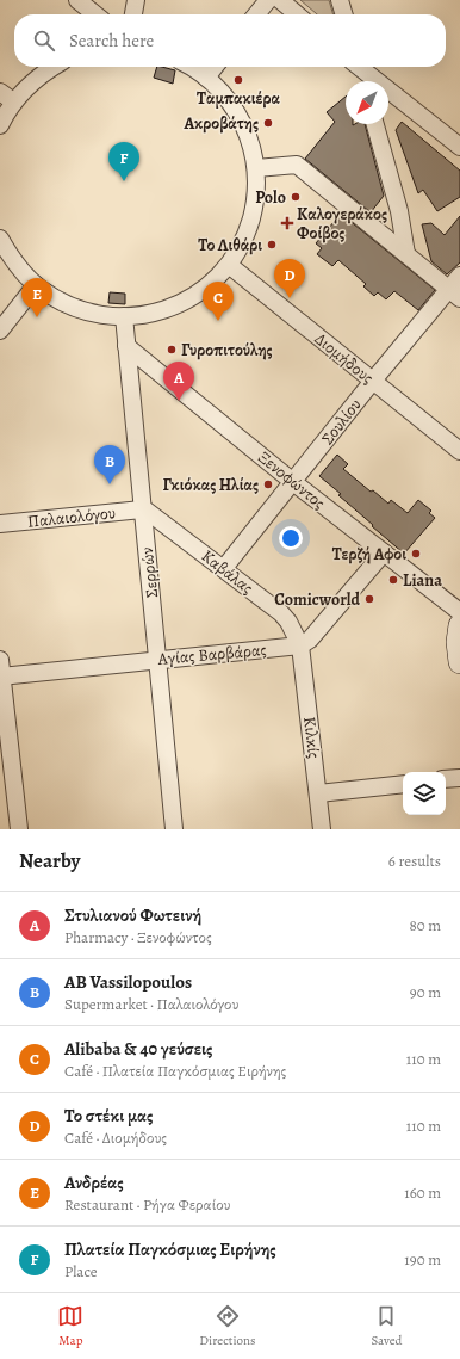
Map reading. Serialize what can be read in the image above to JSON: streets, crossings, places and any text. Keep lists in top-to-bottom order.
{
  "streets": {
    "street": [
      "Διομήδους",
      "Σουλίου",
      "Ξενοφώντος",
      "Παλαιολόγου",
      "Καβάλας",
      "Σερρών",
      "Αγίας Βαρβάρας",
      "Κιλκίς"
    ]
  },
  "crossings": [
    ["Διομήδους", "Σουλίου"],
    ["Σουλίου", "Ξενοφώντος"],
    ["Σουλίου", "Καβάλας"],
    ["Ξενοφώντος", "Σερρών"],
    ["Παλαιολόγου", "Καβάλας"],
    ["Παλαιολόγου", "Σερρών"],
    ["Καβάλας", "Σερρών"],
    ["Καβάλας", "Αγίας Βαρβάρας"],
    ["Καβάλας", "Κιλκίς"],
    ["Σερρών", "Αγίας Βαρβάρας"],
    ["Αγίας Βαρβάρας", "Κιλκίς"]
  ],
  "places": {
    "other": [
      "Ταμπακιέρα",
      "Ακροβάτης",
      "Polo",
      "Το Λιθάρι",
      "Γυροπιτούλης",
      "Γκιόκας Ηλίας",
      "Τερζή Αφοι",
      "Liana",
      "Comicworld"
    ],
    "health": ["Καλογεράκος Φοίβος"]
  },
  "north": "bottom left",
  "page": {
    "search": "Search here",
    "pins": [
      "F",
      "D",
      "E",
      "C",
      "A",
      "B"
    ],
    "heading": ["Nearby", "6 results"],
    "list": [
      {
        "mark": "A",
        "name": "Στυλιανού Φωτεινή",
        "note": "Pharmacy · Ξενοφώντος",
        "value": "80 m"
      },
      {
        "mark": "B",
        "name": "AB Vassilopoulos",
        "note": "Supermarket · Παλαιολόγου",
        "value": "90 m"
      },
      {
        "mark": "C",
        "name": "Alibaba & 40 γεύσεις",
        "note": "Café · Πλατεία Παγκόσμιας Ειρήνης",
        "value": "110 m"
      },
      {
        "mark": "D",
        "name": "Το στέκι μας",
        "note": "Café · Διομήδους",
        "value": "110 m"
      },
      {
        "mark": "E",
        "name": "Ανδρέας",
        "note": "Restaurant · Ρήγα Φεραίου",
        "value": "160 m"
      },
      {
        "mark": "F",
        "name": "Πλατεία Παγκόσμιας Ειρήνης",
        "note": "Place",
        "value": "190 m"
      }
    ],
    "nav": ["Map", "Directions", "Saved"]
  }
}
